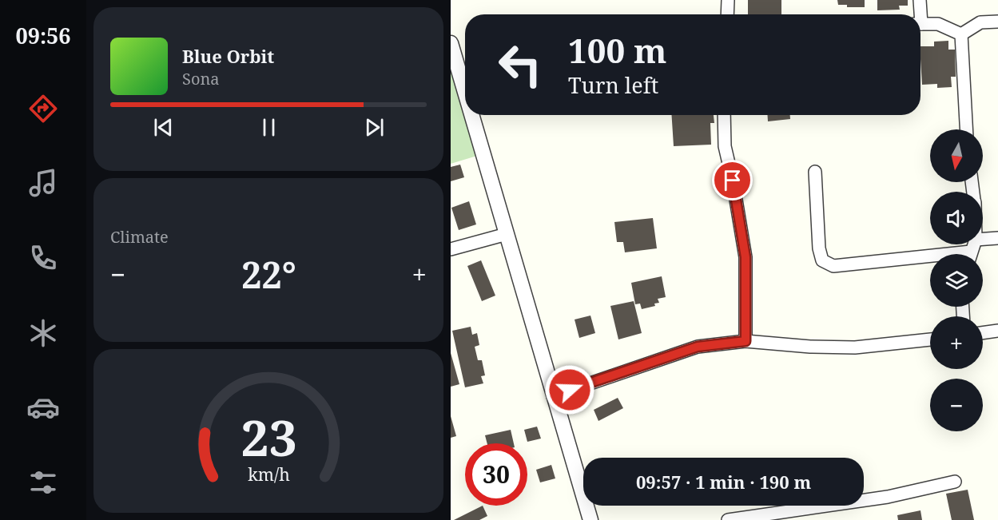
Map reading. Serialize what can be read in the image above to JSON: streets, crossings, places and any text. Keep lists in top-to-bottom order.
{
  "north": "bottom",
  "page": {
    "tabs": "09:56",
    "turn": ["100 m", "Turn left"],
    "song": ["Blue Orbit", "Sona"],
    "map_buttons": ["+", "−"],
    "tile": "Climate",
    "heat": ["−", "22°", "+"],
    "limit": "30",
    "trip": "09:57 · 1 min · 190 m",
    "gauge": ["23", "km/h"]
  }
}
